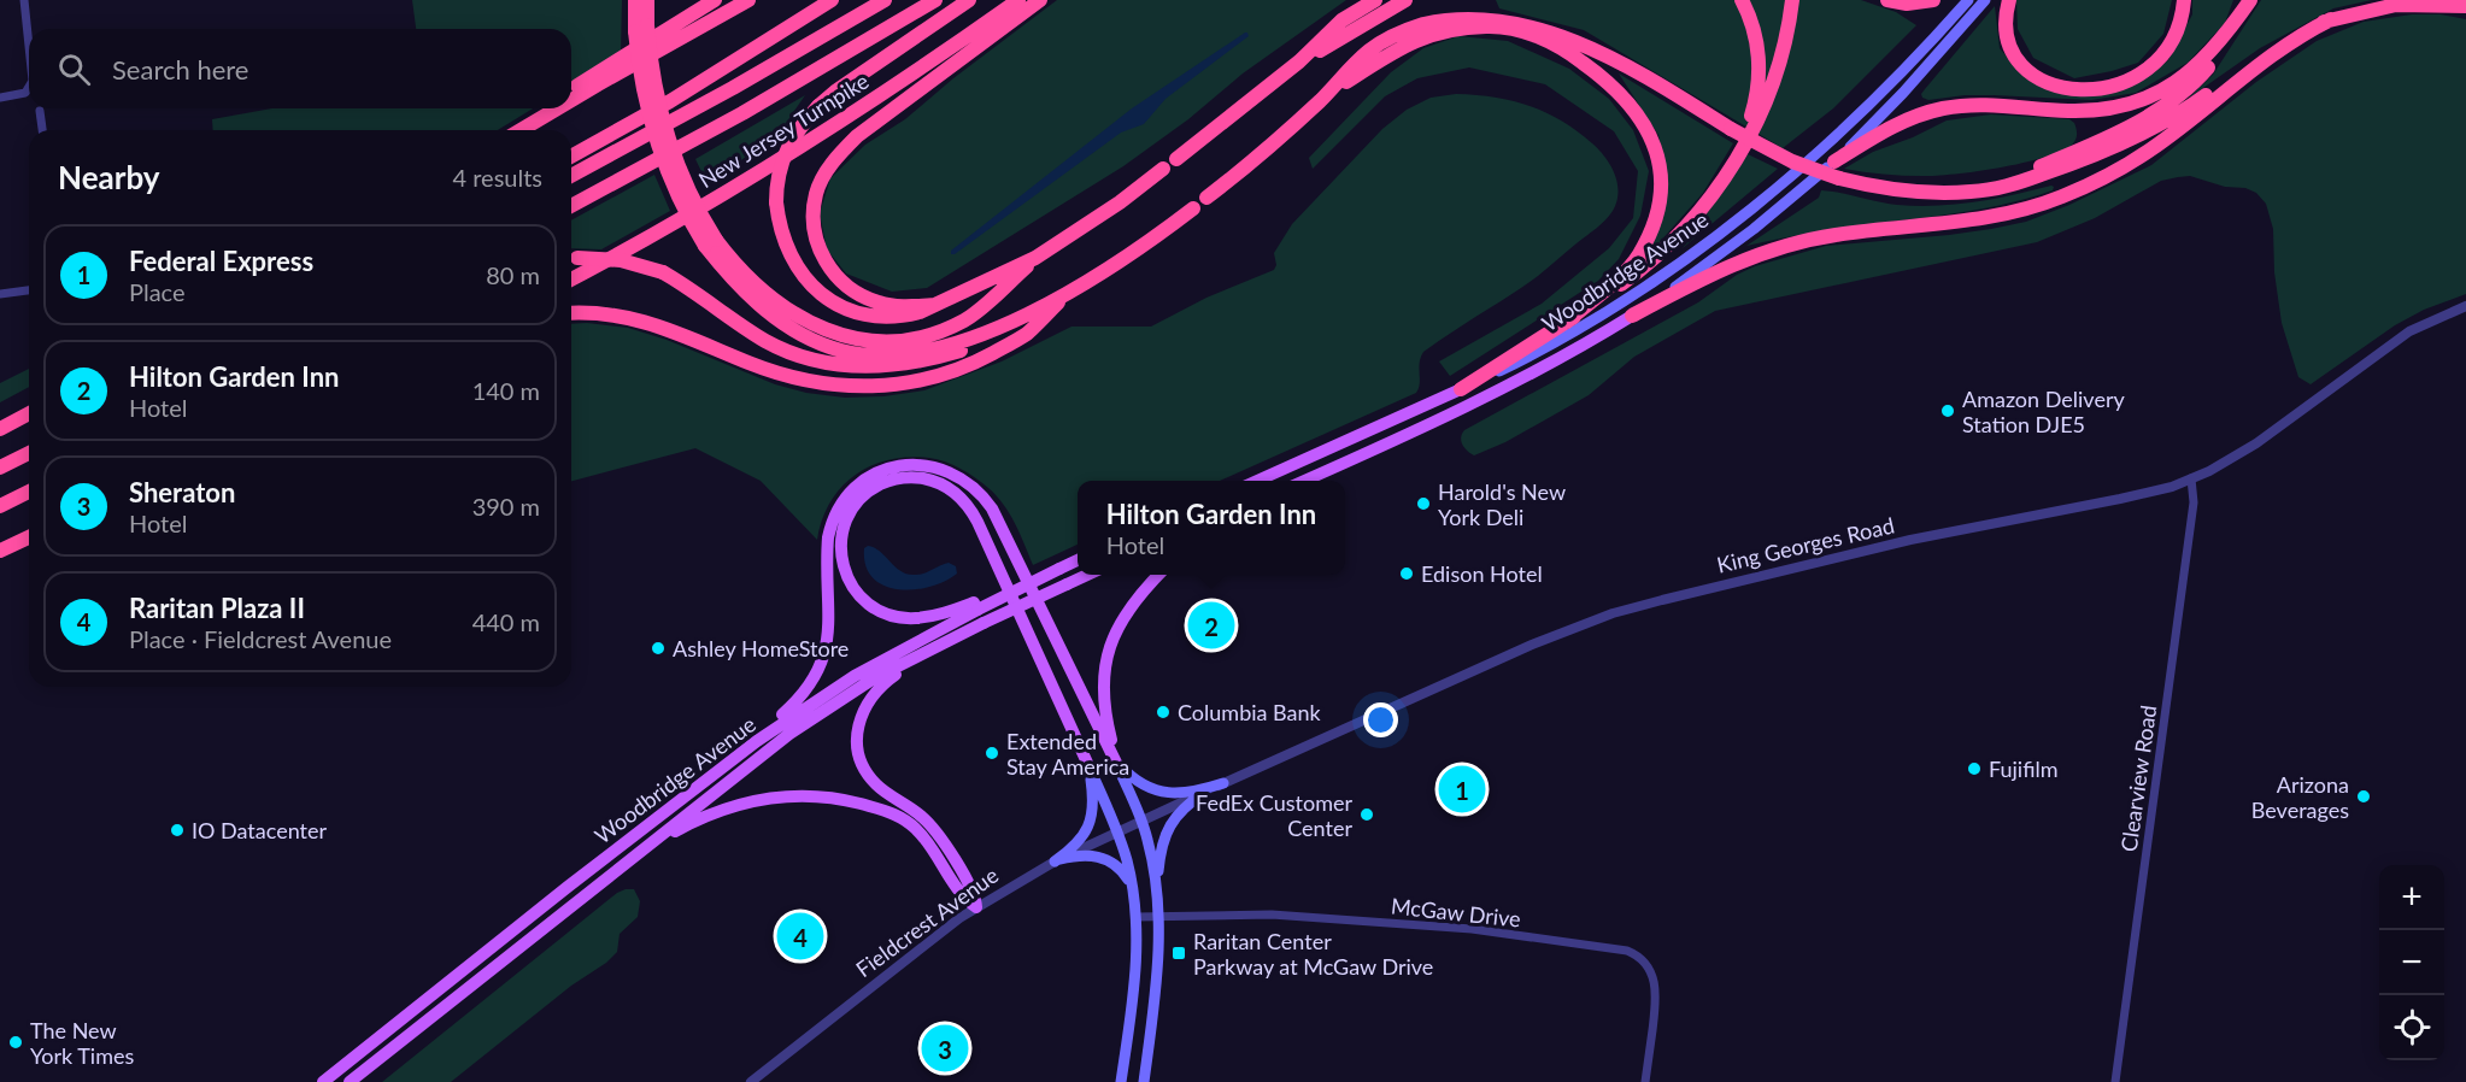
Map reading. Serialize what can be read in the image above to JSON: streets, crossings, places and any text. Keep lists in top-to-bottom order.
{
  "streets": {
    "highway": ["New Jersey Turnpike"],
    "main road": ["Woodbridge Avenue"],
    "street": [
      "King Georges Road",
      "Clearview Road",
      "McGaw Drive",
      "Fieldcrest Avenue"
    ]
  },
  "crossings": [
    ["King Georges Road", "Clearview Road"],
    ["King Georges Road", "Fieldcrest Avenue"]
  ],
  "places": {
    "other": [
      "Amazon Delivery Station DJE5",
      "Harold's New York Deli",
      "Edison Hotel",
      "Ashley HomeStore",
      "Columbia Bank",
      "Extended Stay America",
      "Fujifilm",
      "Arizona Beverages",
      "FedEx Customer Center",
      "IO Datacenter",
      "The New York Times"
    ],
    "transit": ["Raritan Center Parkway at McGaw Drive"]
  },
  "page": {
    "search": "Search here",
    "heading": ["Nearby", "4 results"],
    "list": [
      {
        "mark": "1",
        "name": "Federal Express",
        "note": "Place",
        "value": "80 m"
      },
      {
        "mark": "2",
        "name": "Hilton Garden Inn",
        "note": "Hotel",
        "value": "140 m"
      },
      {
        "mark": "3",
        "name": "Sheraton",
        "note": "Hotel",
        "value": "390 m"
      },
      {
        "mark": "4",
        "name": "Raritan Plaza II",
        "note": "Place · Fieldcrest Avenue",
        "value": "440 m"
      }
    ],
    "popup": ["Hilton Garden Inn", "Hotel"],
    "pins": [
      "2",
      "1",
      "4",
      "3"
    ],
    "map_buttons": ["+", "−"]
  }
}
